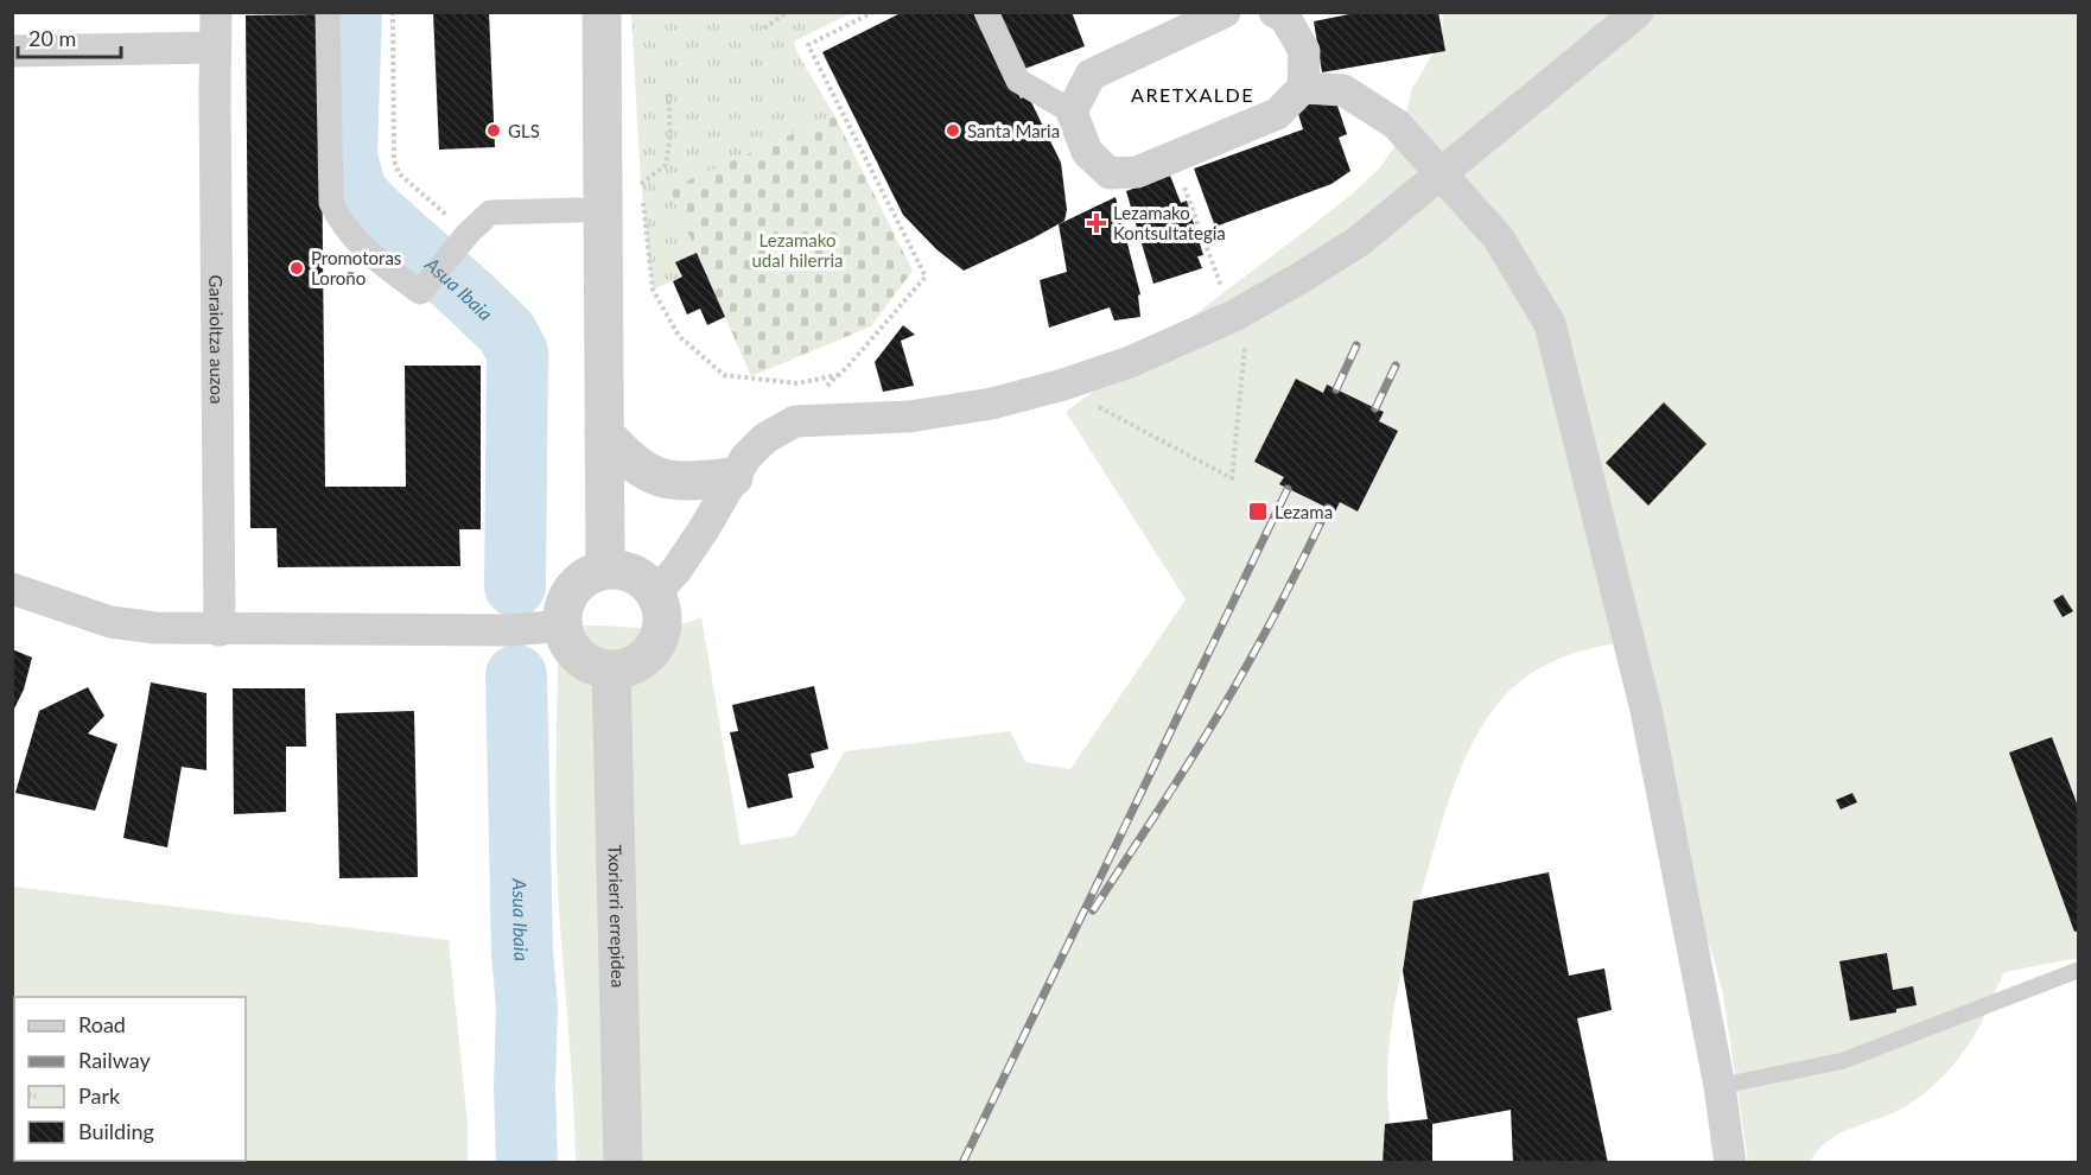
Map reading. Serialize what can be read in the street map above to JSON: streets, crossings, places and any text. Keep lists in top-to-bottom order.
{
  "streets": {
    "street": ["Garaioltza auzoa", "Txorierri errepidea"]
  },
  "districts": ["ARETXALDE"],
  "water": ["Asua Ibaia"],
  "parks": ["Lezamako udal hilerria"],
  "places": {
    "other": ["GLS", "Santa Maria", "Promotoras Loroño"],
    "health": ["Lezamako Kontsultategia"],
    "transit": ["Lezama"]
  },
  "legend": [
    "Road",
    "Railway",
    "Park",
    "Building"
  ],
  "scale_bar": "20 m"
}
